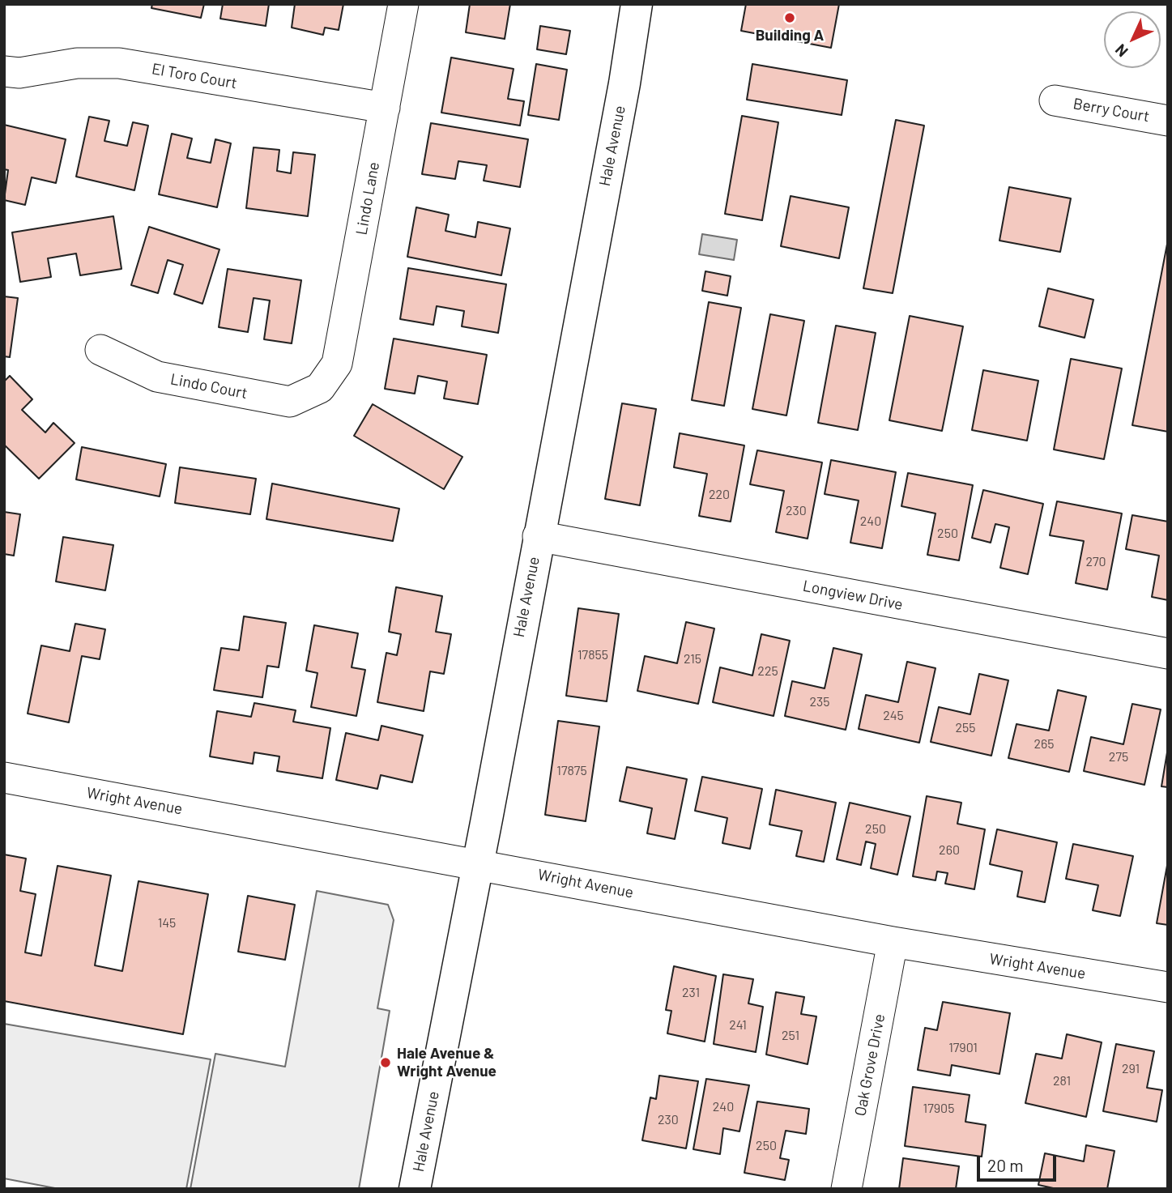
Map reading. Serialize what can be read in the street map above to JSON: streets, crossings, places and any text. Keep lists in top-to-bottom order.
{
  "streets": {
    "main road": ["Hale Avenue"],
    "street": [
      "El Toro Court",
      "Berry Court",
      "Lindo Lane",
      "Lindo Court",
      "Longview Drive",
      "Wright Avenue",
      "Oak Grove Drive"
    ]
  },
  "crossings": [
    ["El Toro Court", "Lindo Lane"],
    ["Hale Avenue", "Longview Drive"],
    ["Hale Avenue", "Wright Avenue"],
    ["Lindo Lane", "Lindo Court"],
    ["Wright Avenue", "Oak Grove Drive"]
  ],
  "places": ["Building A", "Hale Avenue & Wright Avenue"],
  "house_numbers": [
    "220",
    "230",
    "240",
    "250",
    "270",
    "17855",
    "215",
    "225",
    "235",
    "245",
    "255",
    "265",
    "275",
    "17875",
    "250",
    "260",
    "145",
    "231",
    "241",
    "251",
    "17901",
    "291",
    "281",
    "240",
    "17905",
    "230",
    "250"
  ],
  "scale_bar": "20 m",
  "north": "bottom left"
}
